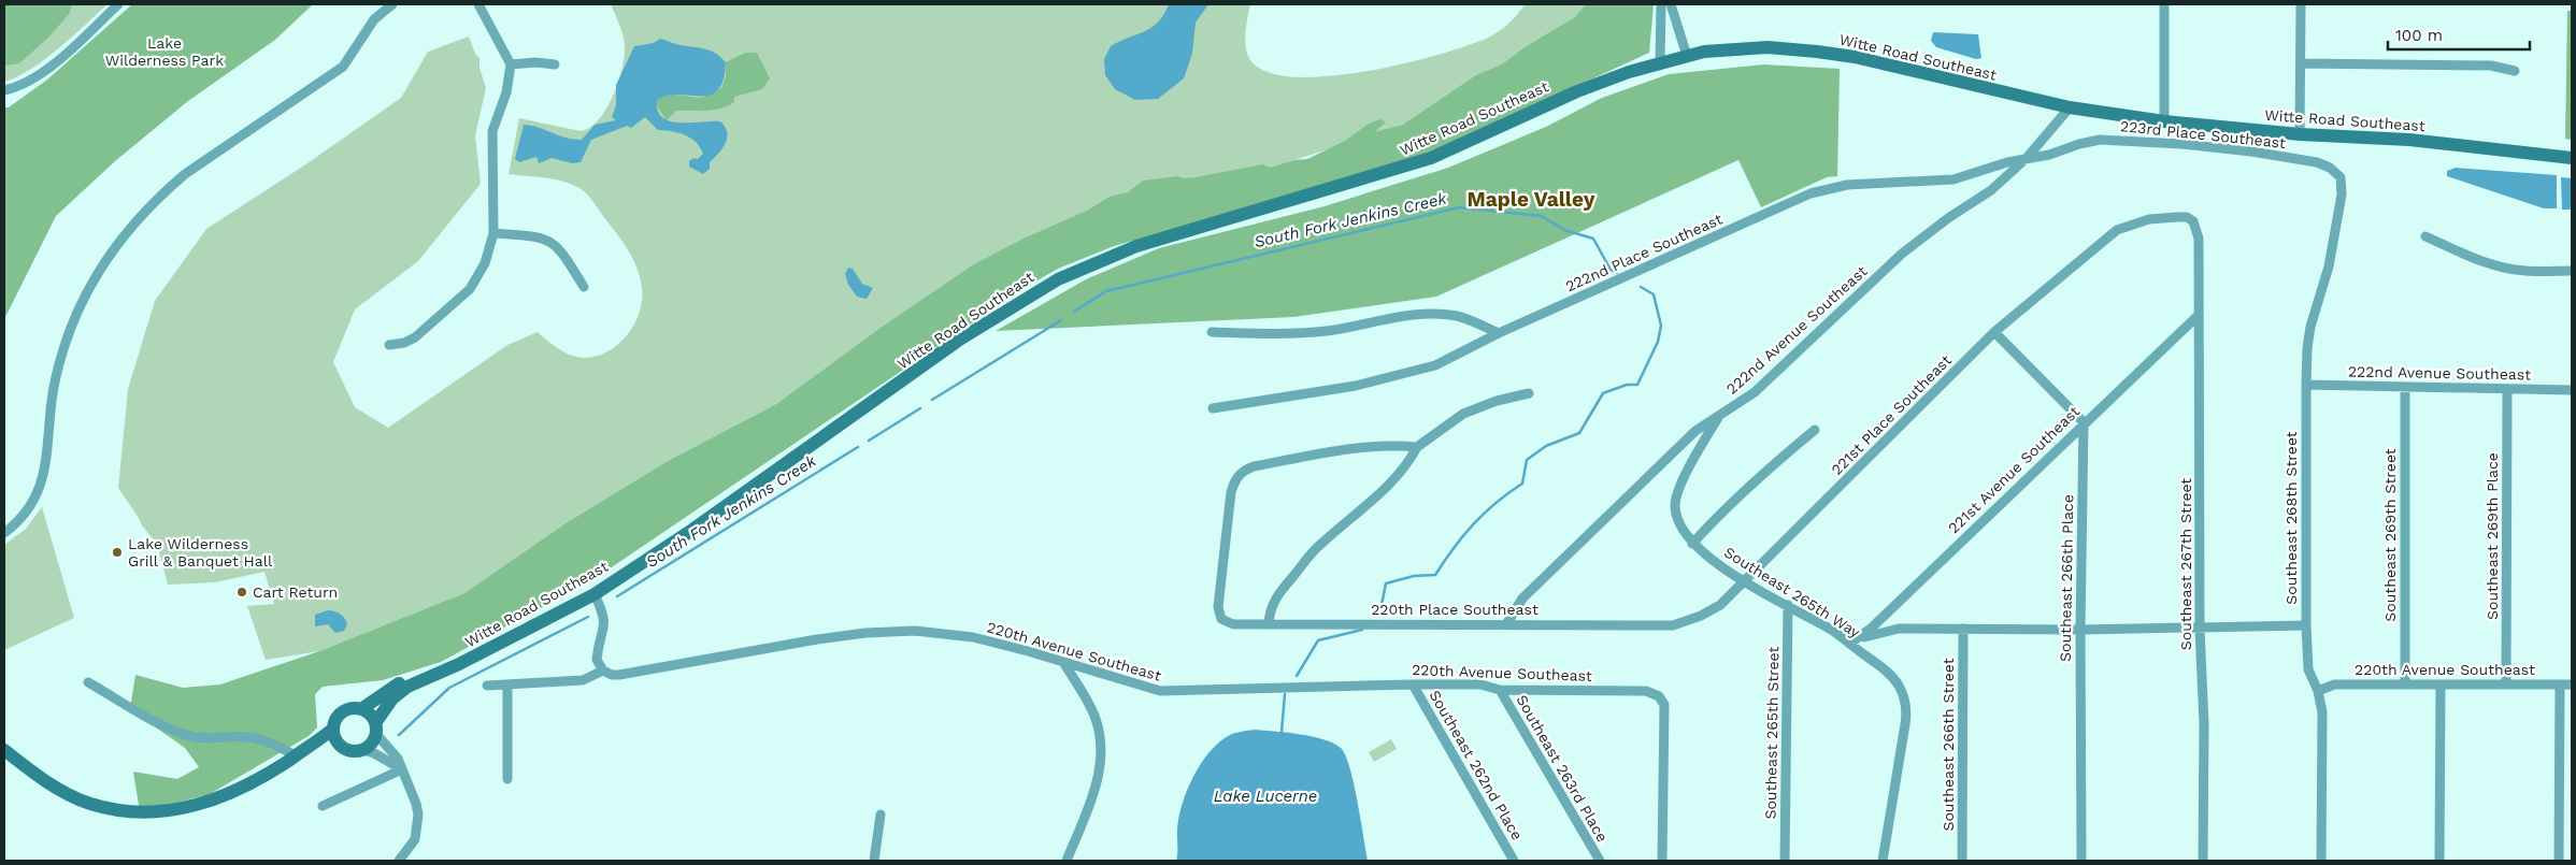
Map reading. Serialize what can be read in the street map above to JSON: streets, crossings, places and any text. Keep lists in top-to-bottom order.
{
  "streets": {
    "street": [
      "Witte Road Southeast",
      "223rd Place Southeast",
      "222nd Place Southeast",
      "222nd Avenue Southeast",
      "221st Place Southeast",
      "221st Avenue Southeast",
      "Southeast 268th Street",
      "Southeast 269th Street",
      "Southeast 269th Place",
      "Southeast 267th Street",
      "Southeast 266th Place",
      "Southeast 265th Way",
      "220th Place Southeast",
      "220th Avenue Southeast",
      "Southeast 265th Street",
      "Southeast 266th Street",
      "Southeast 262nd Place",
      "Southeast 263rd Place"
    ]
  },
  "crossings": [
    ["223rd Place Southeast", "222nd Place Southeast"],
    ["223rd Place Southeast", "222nd Avenue Southeast"],
    ["223rd Place Southeast", "Southeast 268th Street"],
    ["222nd Place Southeast", "222nd Avenue Southeast"],
    ["222nd Avenue Southeast", "Southeast 268th Street"],
    ["222nd Avenue Southeast", "Southeast 269th Street"],
    ["222nd Avenue Southeast", "Southeast 269th Place"],
    ["222nd Avenue Southeast", "Southeast 265th Way"],
    ["222nd Avenue Southeast", "220th Place Southeast"],
    ["221st Place Southeast", "Southeast 267th Street"],
    ["221st Place Southeast", "Southeast 265th Way"],
    ["221st Place Southeast", "220th Place Southeast"],
    ["221st Avenue Southeast", "Southeast 267th Street"],
    ["221st Avenue Southeast", "Southeast 266th Place"],
    ["221st Avenue Southeast", "Southeast 265th Way"],
    ["Southeast 268th Street", "220th Avenue Southeast"],
    ["Southeast 269th Street", "220th Avenue Southeast"],
    ["Southeast 269th Place", "220th Avenue Southeast"],
    ["Southeast 265th Way", "Southeast 265th Street"],
    ["220th Avenue Southeast", "Southeast 262nd Place"],
    ["220th Avenue Southeast", "Southeast 263rd Place"]
  ],
  "districts": ["Maple Valley"],
  "water": ["South Fork Jenkins Creek", "Lake Lucerne"],
  "parks": ["Lake Wilderness Park"],
  "places": ["Lake Wilderness Grill & Banquet Hall", "Cart Return"],
  "scale_bar": "100 m"
}
